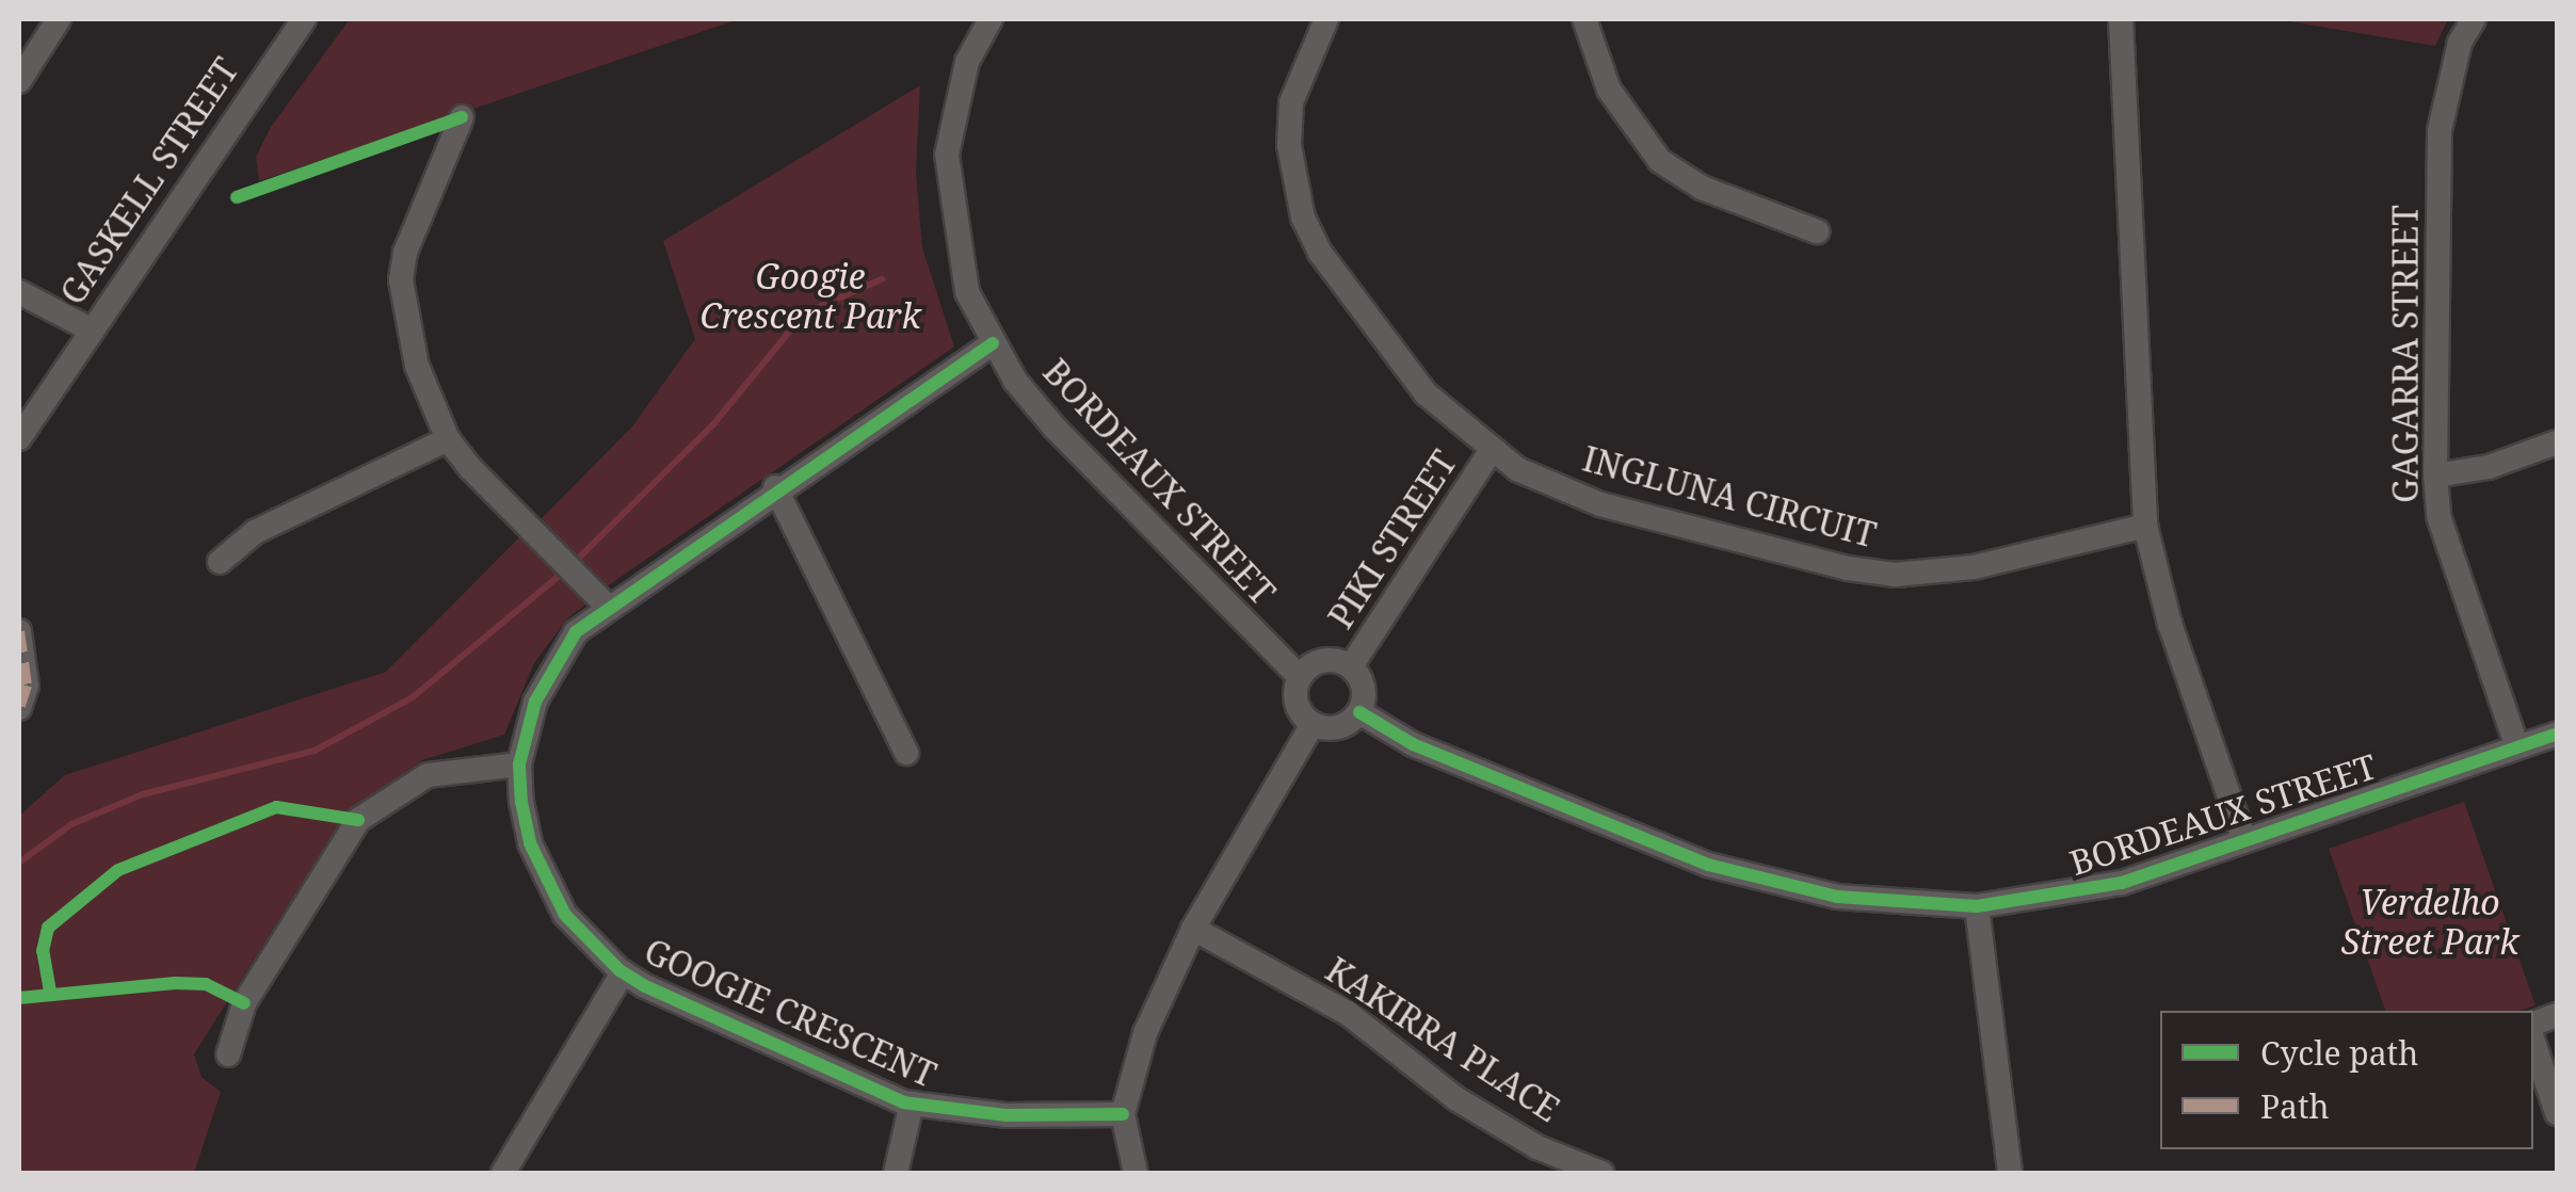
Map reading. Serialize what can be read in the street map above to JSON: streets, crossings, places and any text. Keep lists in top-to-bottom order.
{
  "streets": {
    "street": [
      "GASKELL STREET",
      "GAGARRA STREET",
      "BORDEAUX STREET",
      "INGLUNA CIRCUIT",
      "PIKI STREET",
      "GOOGIE CRESCENT",
      "KAKIRRA PLACE"
    ]
  },
  "crossings": [
    ["GAGARRA STREET", "BORDEAUX STREET"],
    ["BORDEAUX STREET", "PIKI STREET"],
    ["BORDEAUX STREET", "GOOGIE CRESCENT"],
    ["INGLUNA CIRCUIT", "PIKI STREET"]
  ],
  "parks": ["Googie Crescent Park", "Verdelho Street Park"],
  "legend": ["Cycle path", "Path"]
}
